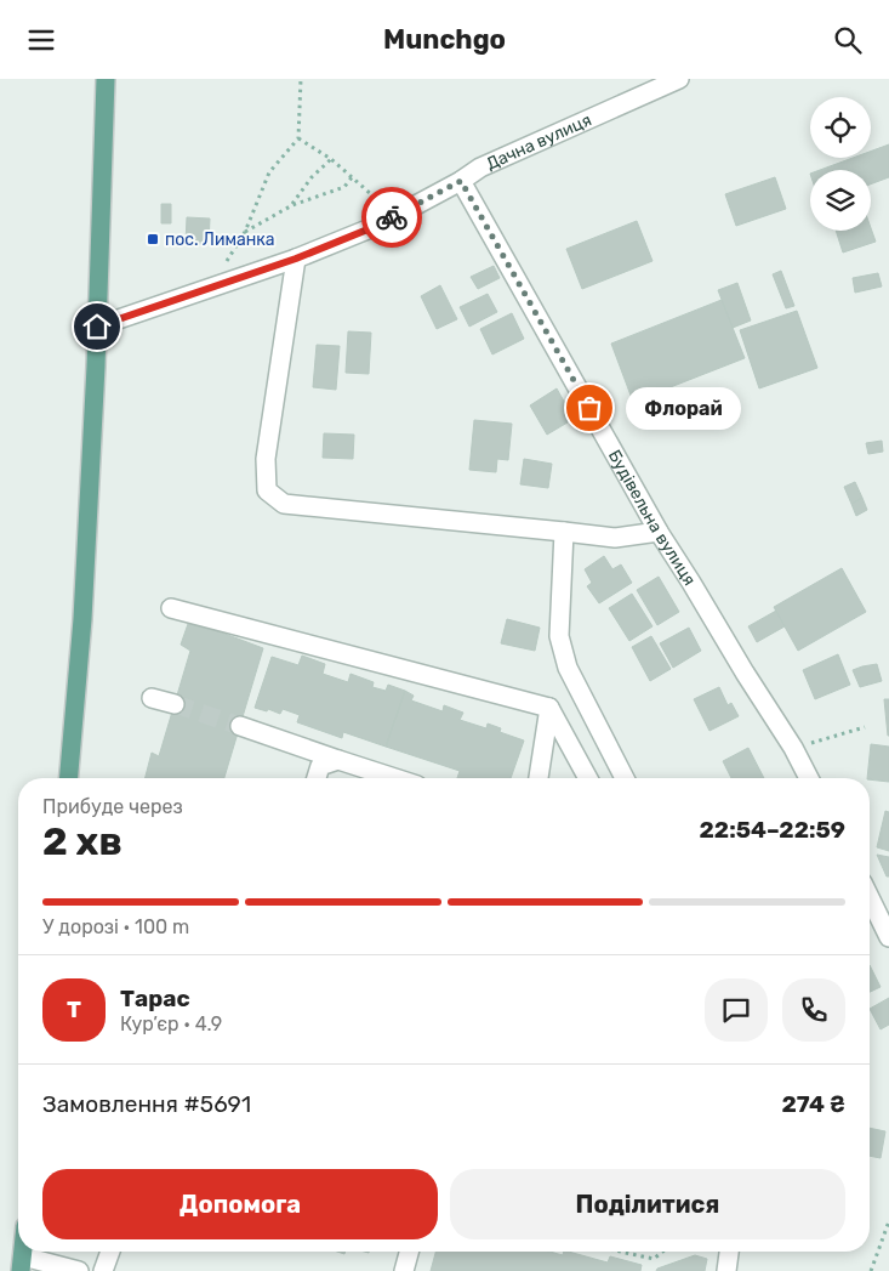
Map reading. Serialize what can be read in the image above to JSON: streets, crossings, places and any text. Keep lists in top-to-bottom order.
{
  "streets": {
    "street": ["Дачна вулиця", "Будівельна вулиця"]
  },
  "crossings": [
    ["Дачна вулиця", "Будівельна вулиця"]
  ],
  "places": {
    "transit": ["пос. Лиманка"],
    "other": ["Флорай"]
  },
  "page": {
    "header": "Munchgo",
    "bubble": "Флорай",
    "heading": ["2 хв", "Прибуде через", "22:54–22:59"],
    "panel": [
      "Тарас",
      "Кур’єр · 4.9",
      "Замовлення #5691",
      "274 ₴"
    ],
    "bar": "У дорозі · 100 m",
    "round": "Т",
    "buttons": ["Допомога", "Поділитися"]
  }
}
